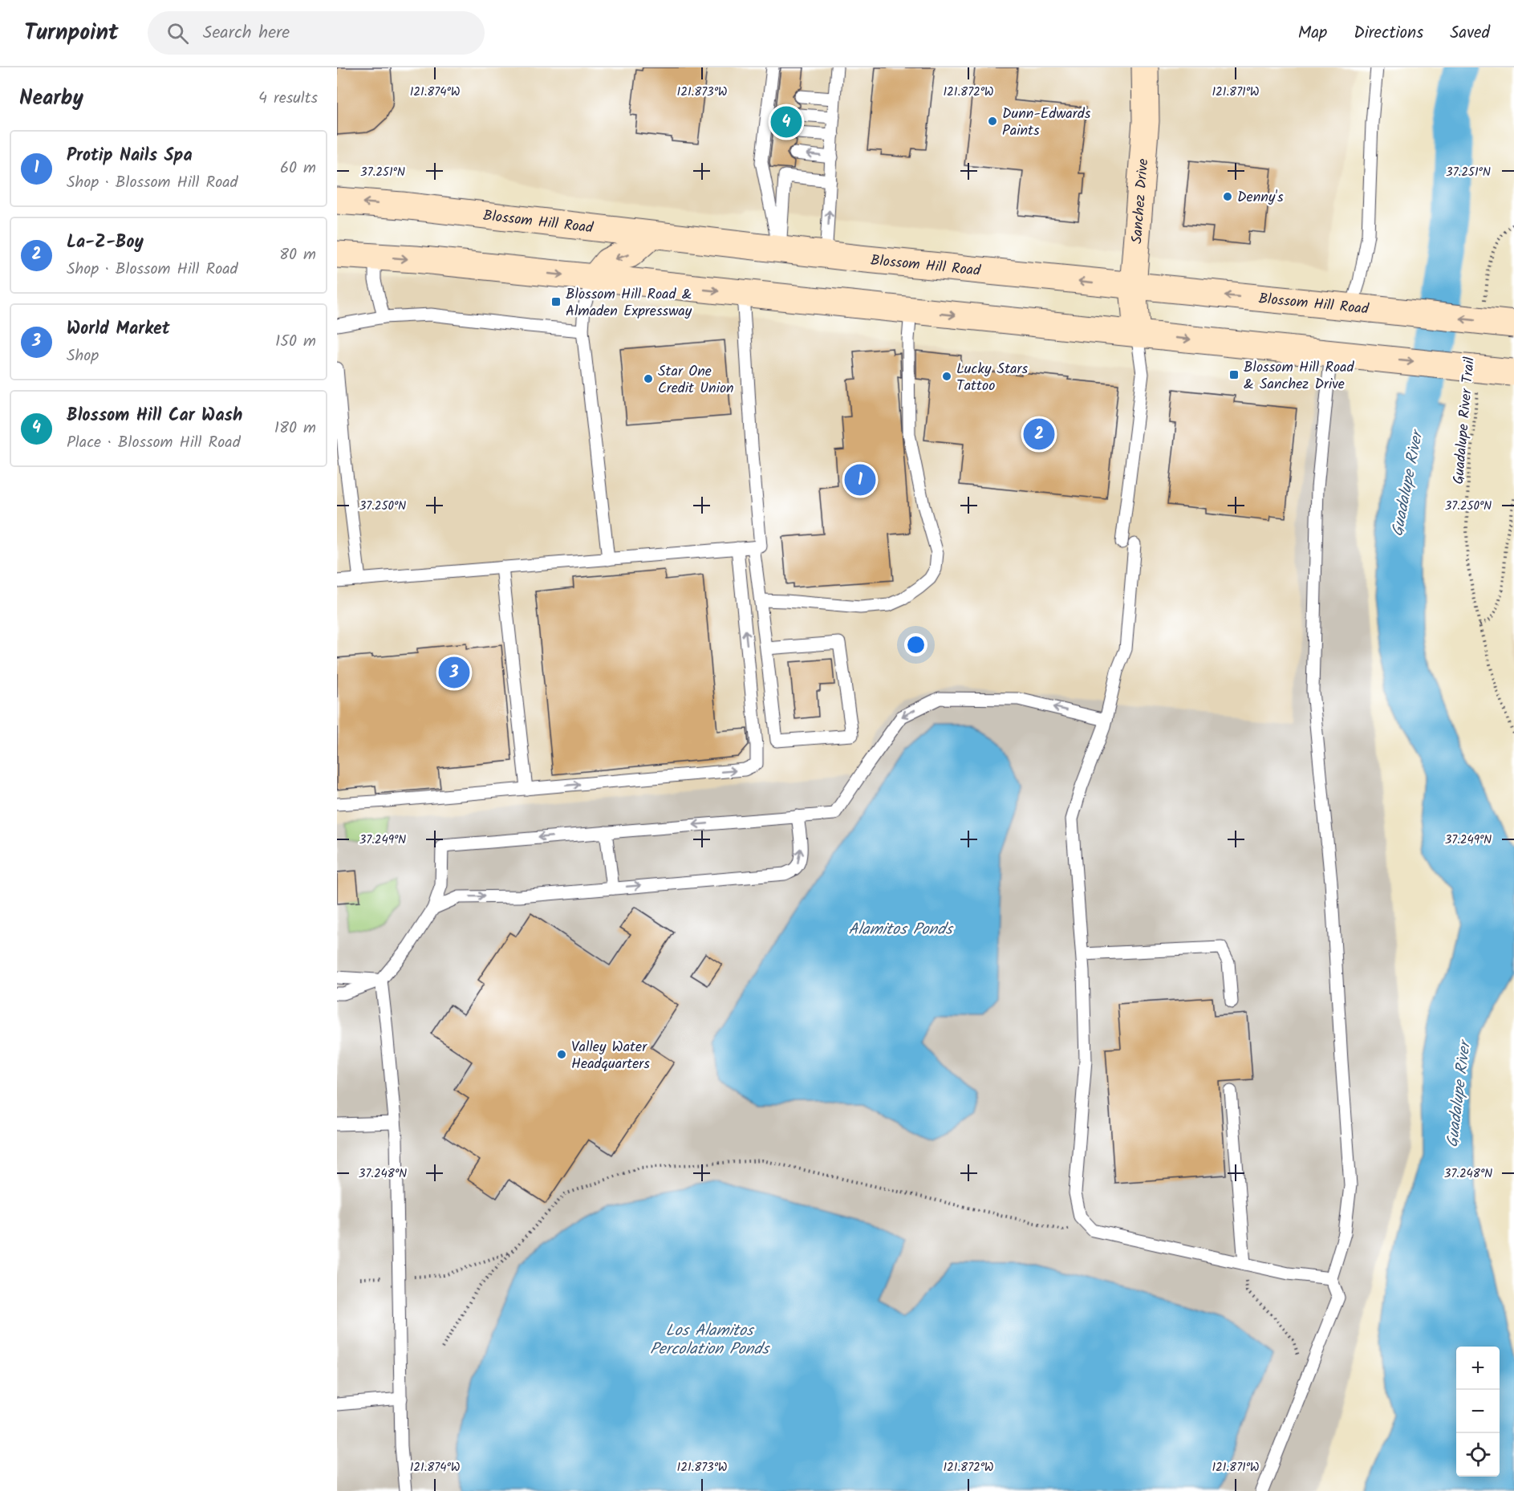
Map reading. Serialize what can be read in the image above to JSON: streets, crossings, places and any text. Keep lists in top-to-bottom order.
{
  "streets": {
    "main road": ["Sanchez Drive", "Blossom Hill Road"],
    "path": ["Guadalupe River Trail"]
  },
  "crossings": [
    ["Sanchez Drive", "Blossom Hill Road"]
  ],
  "water": ["Guadalupe River", "Alamitos Ponds", "Los Alamitos Percolation Ponds"],
  "places": {
    "other": [
      "Dunn-Edwards Paints",
      "Denny's",
      "Lucky Stars Tattoo",
      "Star One Credit Union",
      "Valley Water Headquarters"
    ],
    "transit": ["Blossom Hill Road & Almaden Expressway", "Blossom Hill Road & Sanchez Drive"]
  },
  "page": {
    "header": "Turnpoint",
    "search": "Search here",
    "nav": ["Map", "Directions", "Saved"],
    "heading": ["Nearby", "4 results"],
    "pins": [
      "4",
      "2",
      "1",
      "3"
    ],
    "list": [
      {
        "mark": "1",
        "name": "Protip Nails Spa",
        "note": "Shop · Blossom Hill Road",
        "value": "60 m"
      },
      {
        "mark": "2",
        "name": "La-Z-Boy",
        "note": "Shop · Blossom Hill Road",
        "value": "80 m"
      },
      {
        "mark": "3",
        "name": "World Market",
        "note": "Shop",
        "value": "150 m"
      },
      {
        "mark": "4",
        "name": "Blossom Hill Car Wash",
        "note": "Place · Blossom Hill Road",
        "value": "180 m"
      }
    ],
    "map_buttons": ["+", "−"]
  },
  "coordinates": [
    "121.874°W",
    "121.873°W",
    "121.872°W",
    "121.871°W",
    "37.251°N",
    "37.250°N",
    "37.249°N",
    "37.248°N"
  ]
}
